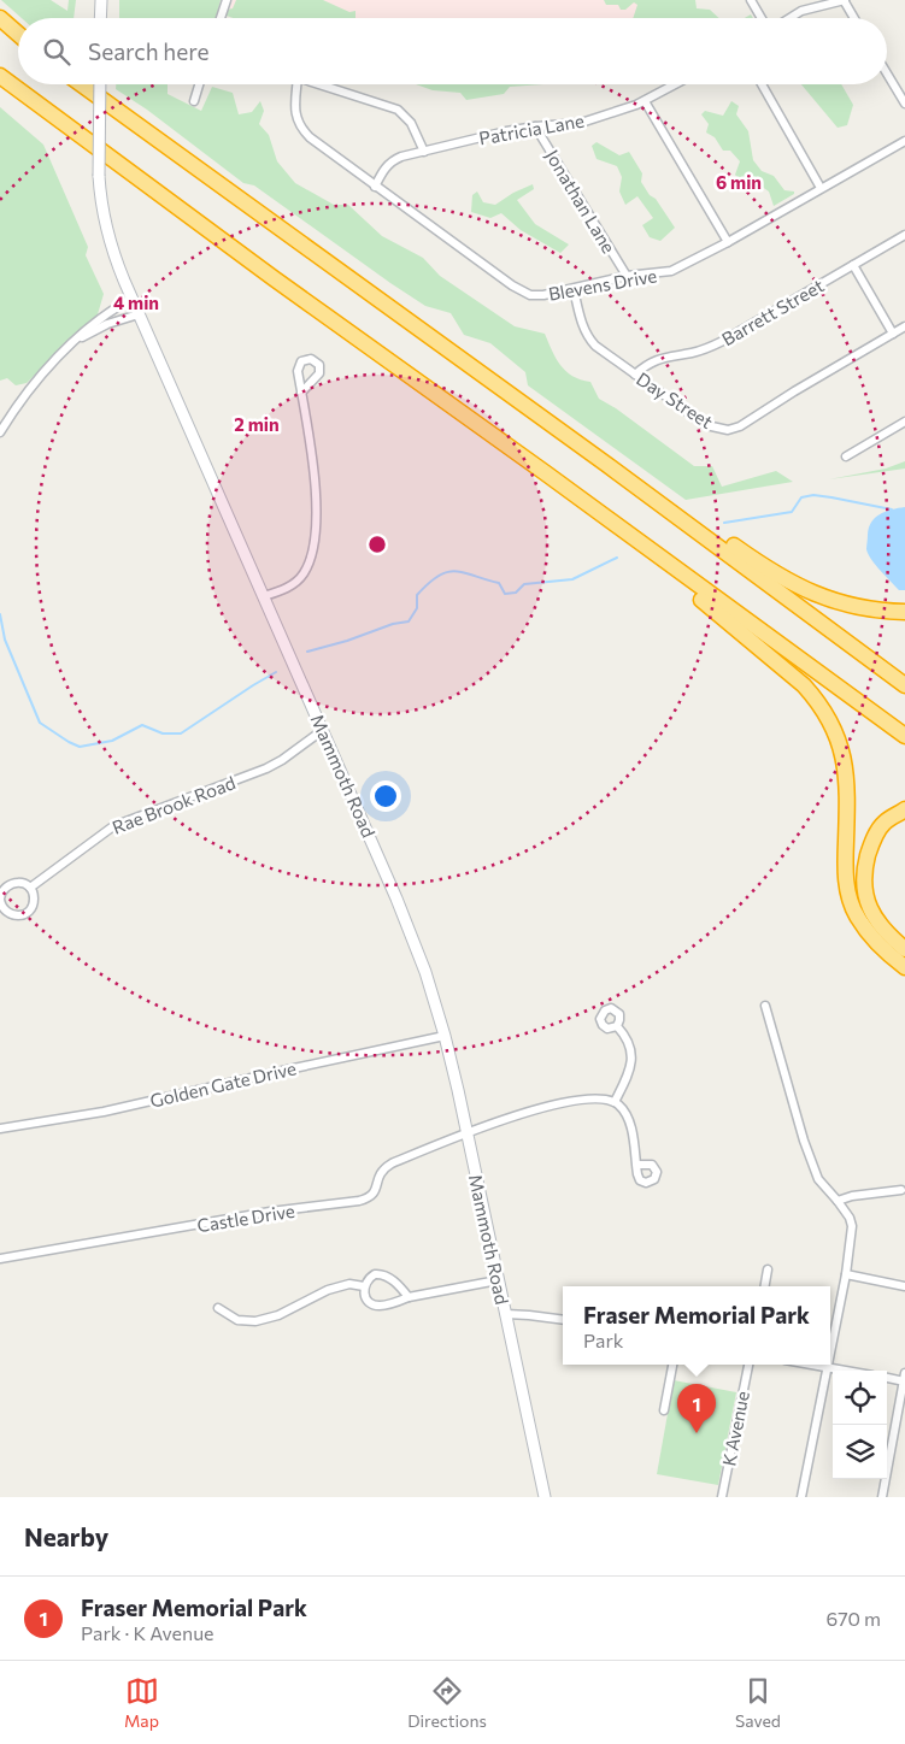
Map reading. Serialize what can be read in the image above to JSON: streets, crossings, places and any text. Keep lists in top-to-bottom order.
{
  "streets": {
    "main road": ["Mammoth Road"],
    "street": [
      "Patricia Lane",
      "Jonathan Lane",
      "Blevens Drive",
      "Barrett Street",
      "Day Street",
      "Rae Brook Road",
      "Golden Gate Drive",
      "Castle Drive",
      "K Avenue"
    ]
  },
  "crossings": [
    ["Patricia Lane", "Jonathan Lane"],
    ["Patricia Lane", "Blevens Drive"],
    ["Jonathan Lane", "Blevens Drive"],
    ["Blevens Drive", "Day Street"],
    ["Barrett Street", "Day Street"],
    ["Mammoth Road", "Rae Brook Road"],
    ["Mammoth Road", "Golden Gate Drive"],
    ["Mammoth Road", "Castle Drive"]
  ],
  "page": {
    "search": "Search here",
    "popup": ["Fraser Memorial Park", "Park"],
    "pins": "1",
    "heading": "Nearby",
    "list": [
      {
        "mark": "1",
        "name": "Fraser Memorial Park",
        "note": "Park · K Avenue",
        "value": "670 m"
      }
    ],
    "nav": ["Map", "Directions", "Saved"]
  },
  "rings": ["6 min", "4 min", "2 min"]
}
